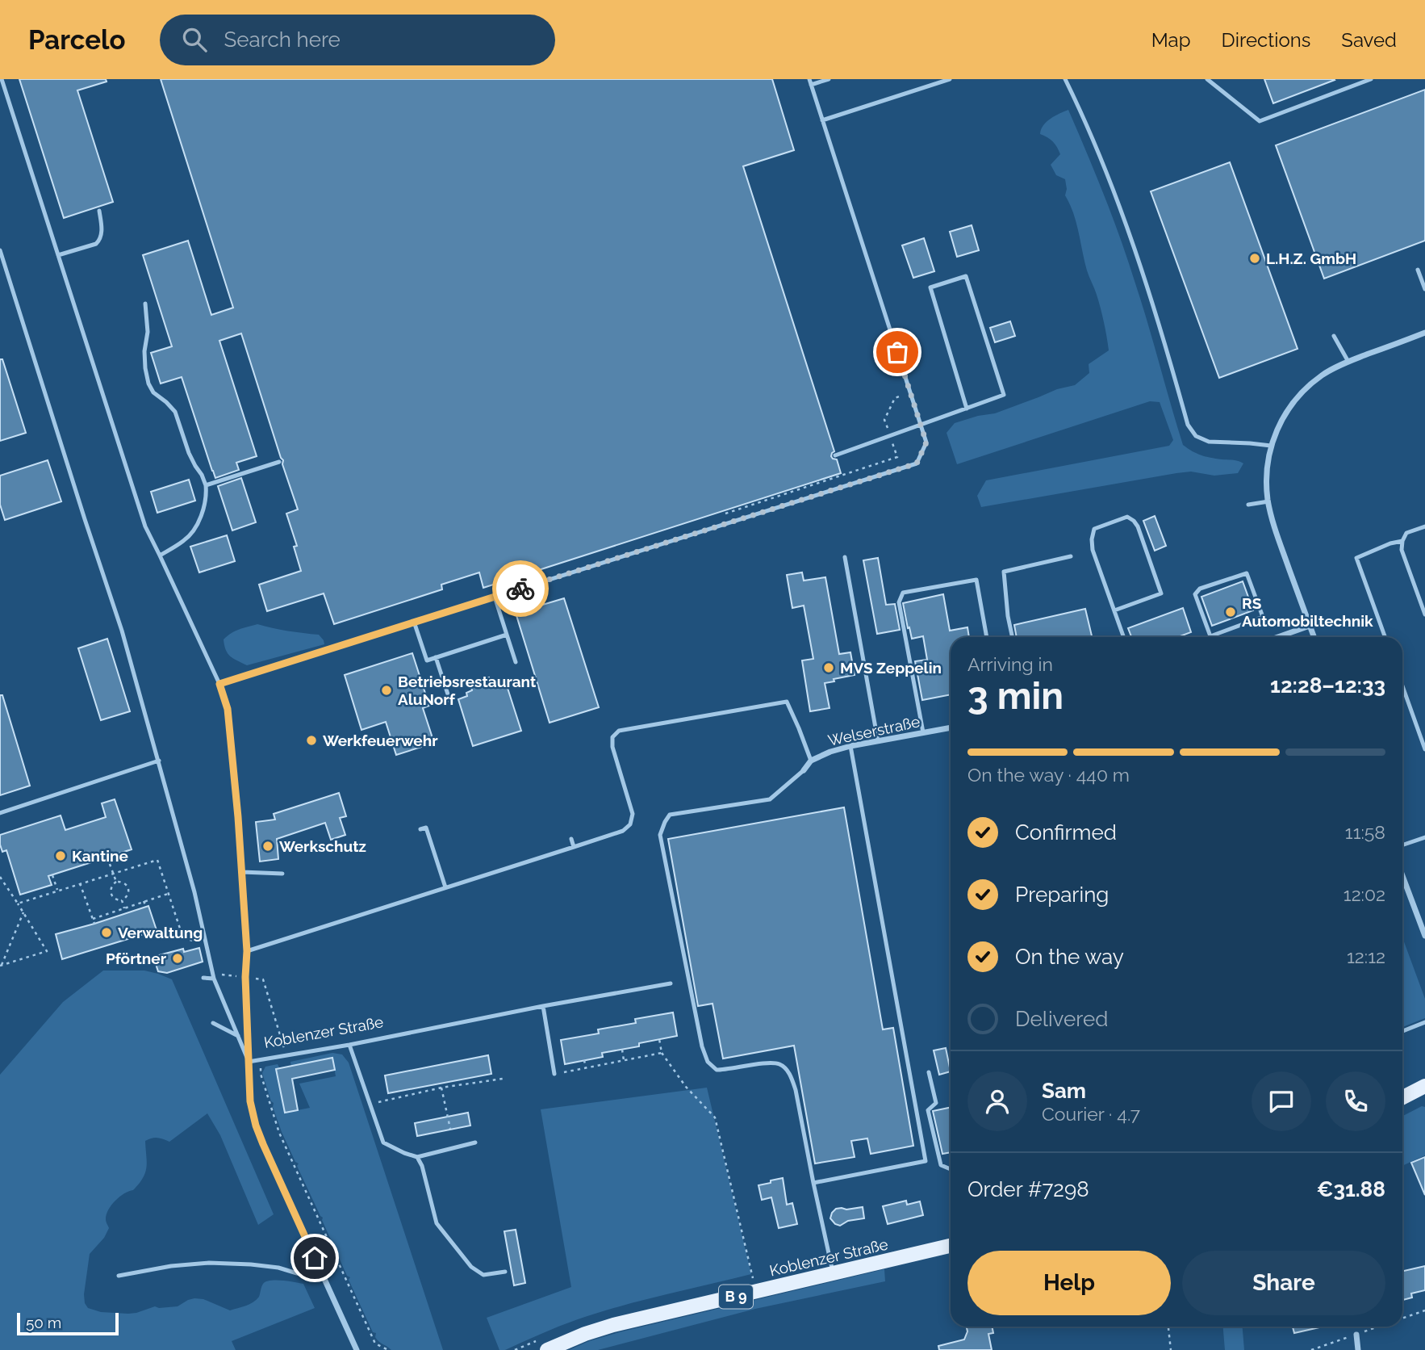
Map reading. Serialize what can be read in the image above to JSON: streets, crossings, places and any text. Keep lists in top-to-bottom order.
{
  "streets": {
    "main road": ["Koblenzer Straße", "B 9"],
    "street": ["Welserstraße"]
  },
  "places": [
    "L.H.Z. GmbH",
    "RS Automobiltechnik",
    "MVS Zeppelin",
    "Betriebsrestaurant AluNorf",
    "Werkfeuerwehr",
    "Werkschutz",
    "Kantine",
    "Verwaltung",
    "Pförtner"
  ],
  "scale_bar": "50 m",
  "page": {
    "header": "Parcelo",
    "search": "Search here",
    "nav": ["Map", "Directions", "Saved"],
    "heading": ["3 min", "Arriving in", "12:28–12:33"],
    "panel": [
      "Sam",
      "Courier · 4.7",
      "Order #7298",
      "€31.88"
    ],
    "bar": "On the way · 440 m",
    "list": [
      ["Confirmed", "11:58"],
      ["Preparing", "12:02"],
      ["On the way", "12:12"],
      "Delivered"
    ],
    "buttons": ["Help", "Share"],
    "scale": "50 m"
  }
}
